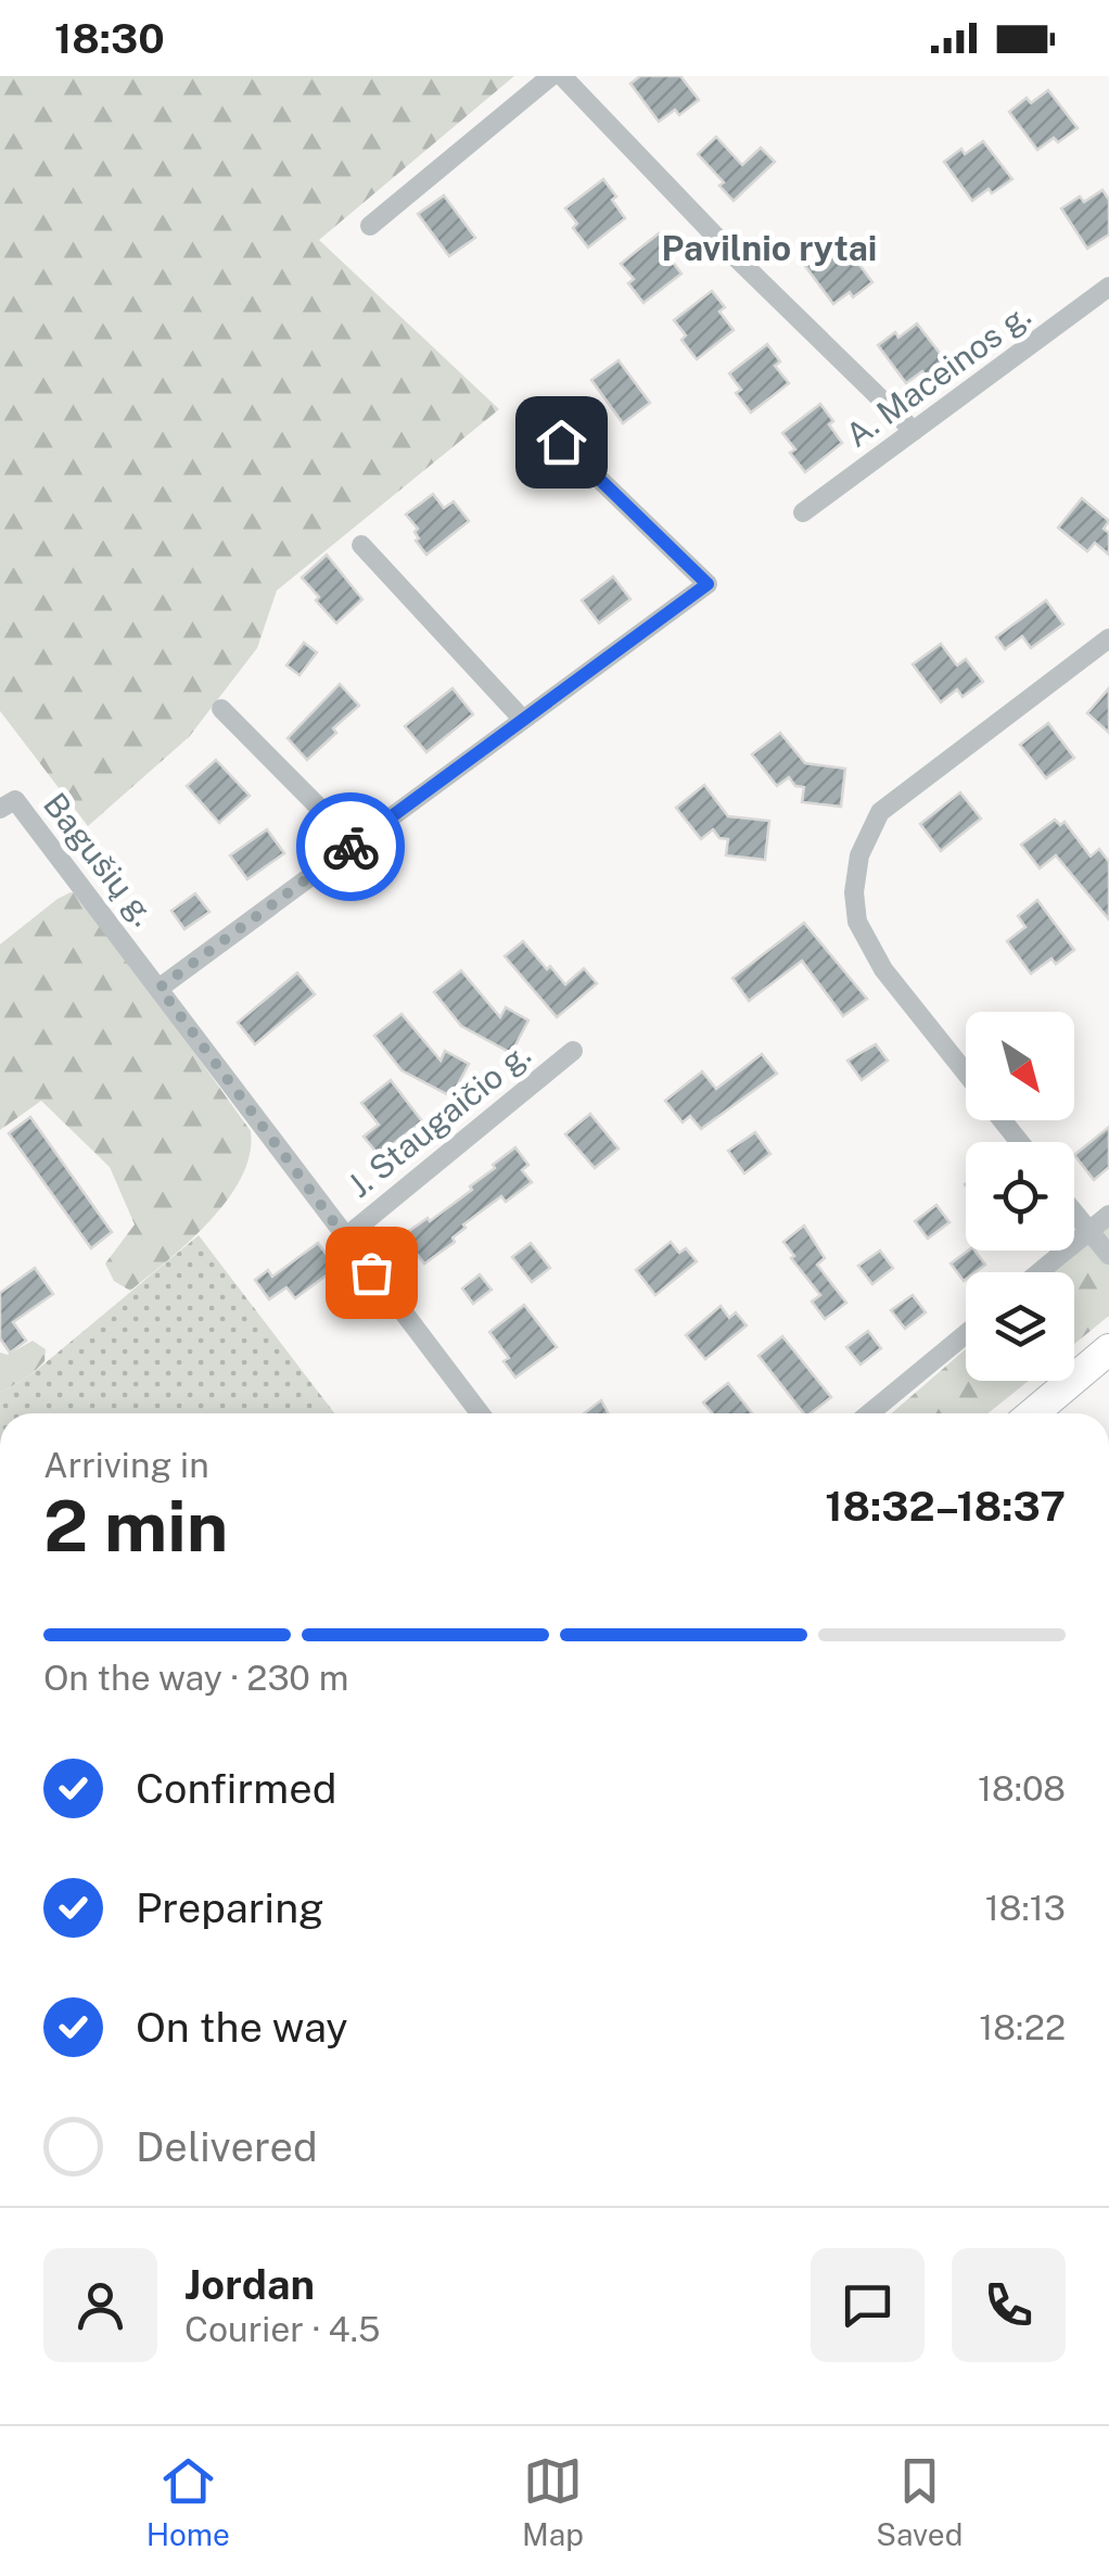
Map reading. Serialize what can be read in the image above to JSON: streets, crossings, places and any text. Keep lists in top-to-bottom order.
{
  "streets": {
    "street": ["A. Maceinos g.", "Bagušių g.", "J. Staugaičio g."]
  },
  "crossings": [
    ["Bagušių g.", "J. Staugaičio g."]
  ],
  "districts": ["Pavilnio rytai"],
  "north": "bottom right",
  "page": {
    "status": "18:30",
    "heading": ["2 min", "Arriving in", "18:32–18:37"],
    "panel": ["Jordan", "Courier · 4.5"],
    "bar": "On the way · 230 m",
    "list": [
      ["Confirmed", "18:08"],
      ["Preparing", "18:13"],
      ["On the way", "18:22"],
      "Delivered"
    ],
    "tabs": ["Home", "Map", "Saved"]
  }
}
